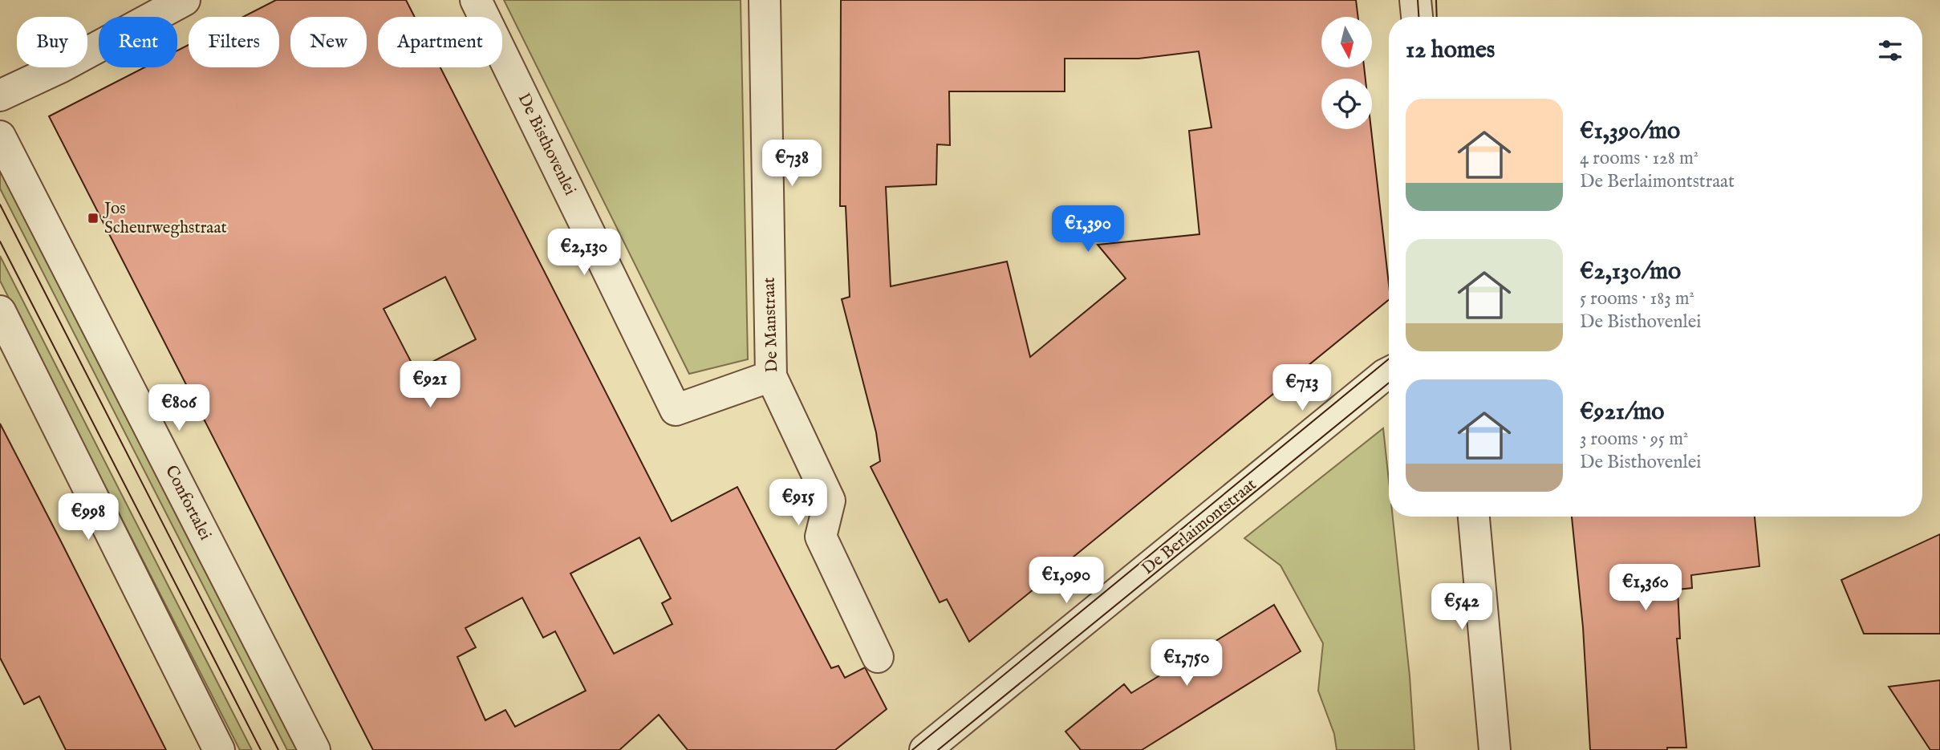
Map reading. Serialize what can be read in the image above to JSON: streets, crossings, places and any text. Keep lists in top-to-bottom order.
{
  "streets": {
    "street": [
      "De Bisthovenlei",
      "De Manstraat",
      "Confortalei",
      "De Berlaimontstraat"
    ]
  },
  "crossings": [
    ["De Bisthovenlei", "De Manstraat"]
  ],
  "places": {
    "transit": ["Jos Scheurweghstraat"]
  },
  "north": "bottom",
  "page": {
    "chip": [
      "Buy",
      "Rent",
      "Filters",
      "New",
      "Apartment"
    ],
    "heading": "12 homes",
    "list": [
      {
        "name": "€1,390/mo",
        "note": "4 rooms · 128 m² · De Berlaimontstraat"
      },
      {
        "name": "€2,130/mo",
        "note": "5 rooms · 183 m² · De Bisthovenlei"
      },
      {
        "name": "€921/mo",
        "note": "3 rooms · 95 m² · De Bisthovenlei"
      }
    ],
    "price": [
      "€738",
      "€1,390",
      "€2,130",
      "€921",
      "€713",
      "€806",
      "€915",
      "€998",
      "€1,090",
      "€1,360",
      "€542",
      "€1,750"
    ]
  }
}
